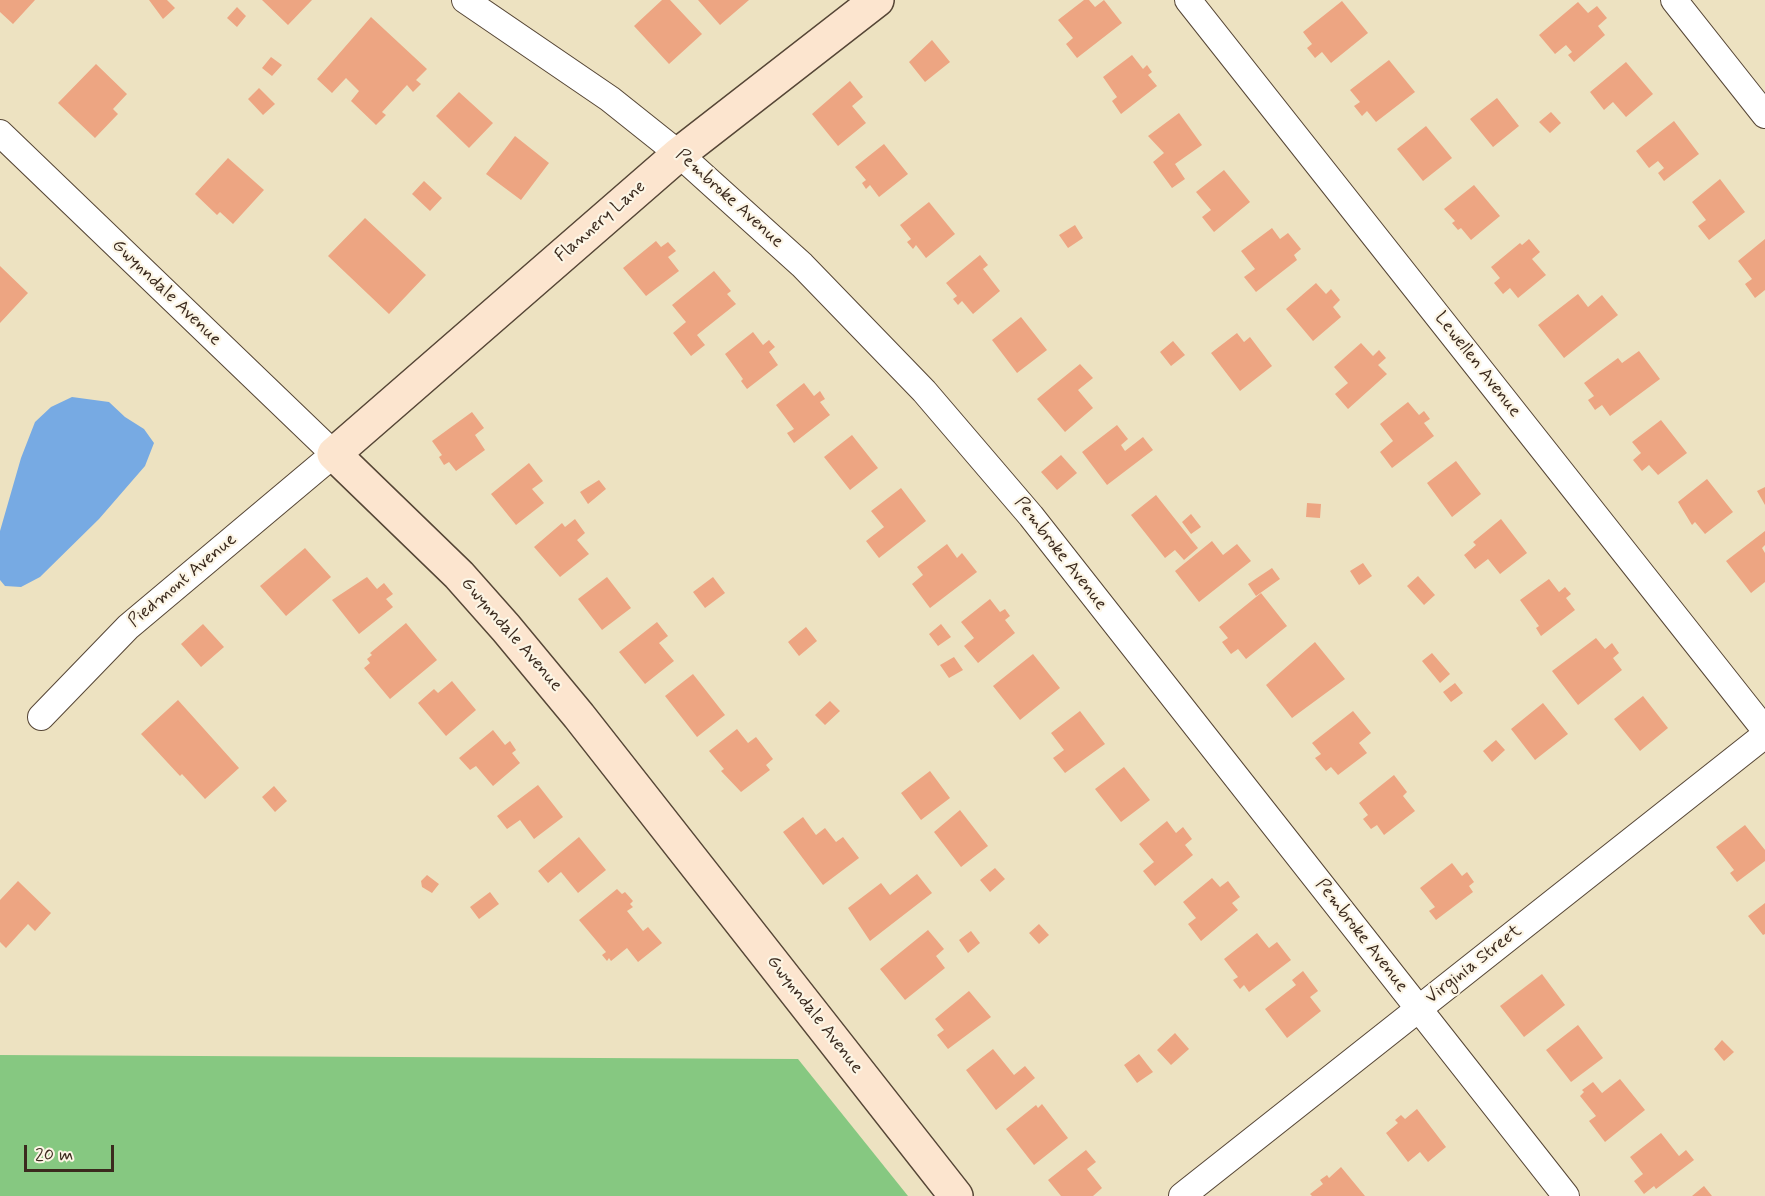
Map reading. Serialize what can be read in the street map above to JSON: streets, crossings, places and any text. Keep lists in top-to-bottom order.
{
  "streets": {
    "street": [
      "Pembroke Avenue",
      "Flannery Lane",
      "Gwynndale Avenue",
      "Lewellen Avenue",
      "Piedmont Avenue",
      "Virginia Street"
    ]
  },
  "crossings": [
    ["Pembroke Avenue", "Flannery Lane"],
    ["Pembroke Avenue", "Virginia Street"],
    ["Flannery Lane", "Gwynndale Avenue"],
    ["Flannery Lane", "Piedmont Avenue"],
    ["Gwynndale Avenue", "Piedmont Avenue"]
  ],
  "scale_bar": "20 m"
}
